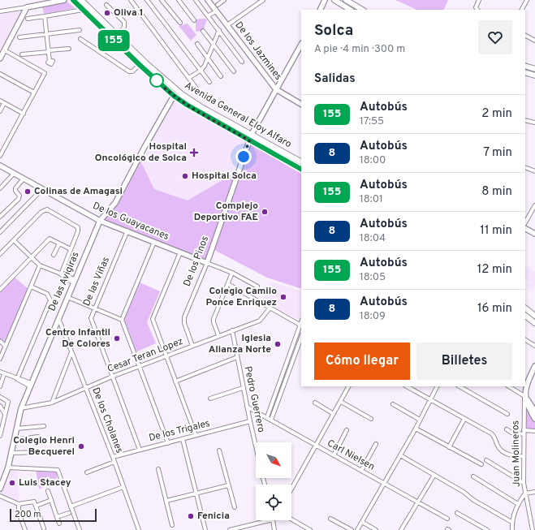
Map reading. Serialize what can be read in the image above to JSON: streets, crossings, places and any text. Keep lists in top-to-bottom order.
{
  "streets": {
    "main road": ["Avenida General Eloy Alfaro"],
    "street": [
      "De los Jazmines",
      "De los Guayacanes",
      "De los Pinos",
      "De las Avigiras",
      "De las Viñas",
      "Cesar Teran Lopez",
      "Pedro Guerrero",
      "De los Cholanes",
      "De los Trigales",
      "Juan Molineros",
      "Carl Nielsen"
    ]
  },
  "crossings": [
    ["De los Jazmines", "De los Pinos"],
    ["Avenida General Eloy Alfaro", "De los Pinos"],
    ["Avenida General Eloy Alfaro", "De las Avigiras"],
    ["De los Guayacanes", "De los Pinos"],
    ["De los Guayacanes", "De las Avigiras"],
    ["De los Guayacanes", "De las Viñas"],
    ["De los Pinos", "Cesar Teran Lopez"],
    ["De las Avigiras", "Cesar Teran Lopez"],
    ["De las Avigiras", "De los Cholanes"],
    ["De las Viñas", "Cesar Teran Lopez"],
    ["De las Viñas", "De los Trigales"],
    ["Cesar Teran Lopez", "Pedro Guerrero"],
    ["Cesar Teran Lopez", "De los Cholanes"],
    ["Pedro Guerrero", "De los Trigales"],
    ["Pedro Guerrero", "Carl Nielsen"],
    ["De los Cholanes", "De los Trigales"]
  ],
  "places": {
    "other": [
      "Oliva 1",
      "Hospital Solca",
      "Colinas de Amagasi",
      "Complejo Deportivo FAE",
      "Colegio Camilo Ponce Enriquez",
      "Centro Infantil De Colores",
      "Iglesia Alianza Norte",
      "Colegio Henri Becquerel",
      "Luis Stacey",
      "Fenicia"
    ],
    "health": ["Hospital Oncológico de Solca"]
  },
  "lines": ["bus line 155"],
  "scale_bar": "200 m",
  "north": "bottom right",
  "page": {
    "on_map": "155",
    "heading": [
      ["Solca", "A pie · 4 min · 300 m"],
      "Salidas"
    ],
    "list": [
      {
        "mark": "155",
        "name": "Autobús",
        "note": "17:55",
        "value": "2 min"
      },
      {
        "mark": "8",
        "name": "Autobús",
        "note": "18:00",
        "value": "7 min"
      },
      {
        "mark": "155",
        "name": "Autobús",
        "note": "18:01",
        "value": "8 min"
      },
      {
        "mark": "8",
        "name": "Autobús",
        "note": "18:04",
        "value": "11 min"
      },
      {
        "mark": "155",
        "name": "Autobús",
        "note": "18:05",
        "value": "12 min"
      },
      {
        "mark": "8",
        "name": "Autobús",
        "note": "18:09",
        "value": "16 min"
      }
    ],
    "buttons": ["Cómo llegar", "Billetes"],
    "scale": "200 m"
  }
}
